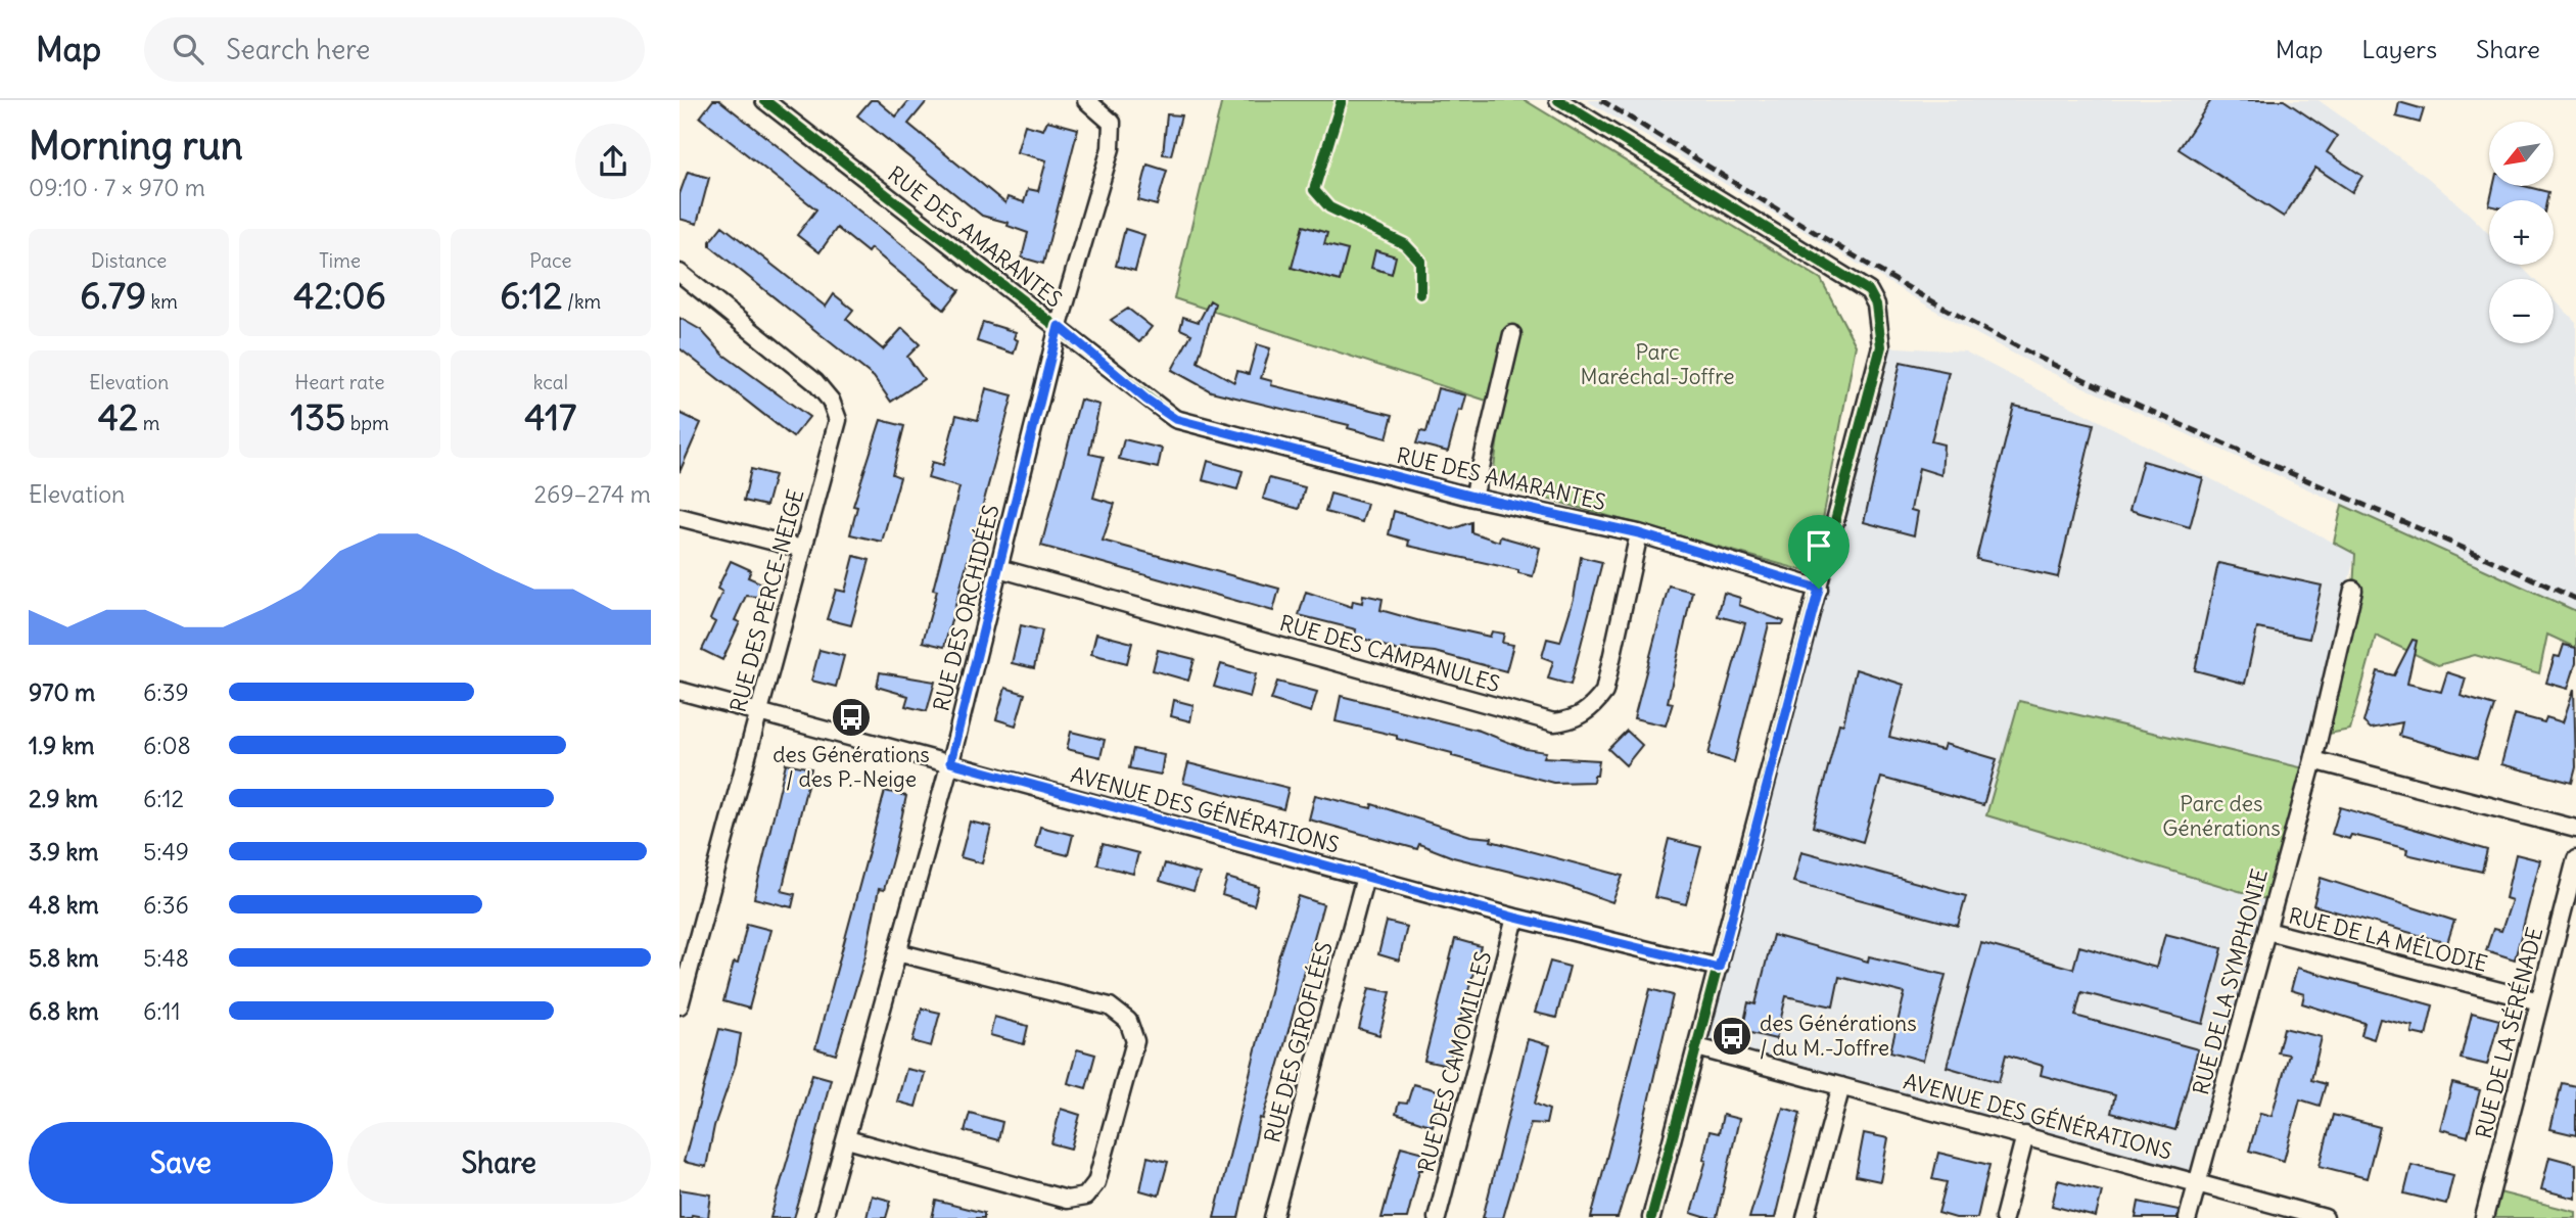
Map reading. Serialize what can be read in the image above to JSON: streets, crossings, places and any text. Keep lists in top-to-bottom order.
{
  "streets": {
    "street": [
      "RUE DES AMARANTES",
      "RUE DES PERCE-NEIGE",
      "RUE DES ORCHIDÉES",
      "RUE DES CAMPANULES",
      "AVENUE DES GÉNÉRATIONS",
      "RUE DE LA MÉLODIE",
      "RUE DE LA SYMPHONIE",
      "RUE DE LA SÉRÉNADE",
      "RUE DES GIROFLÉES",
      "RUE DES CAMOMILLES"
    ]
  },
  "crossings": [
    ["RUE DES AMARANTES", "RUE DES ORCHIDÉES"],
    ["RUE DES AMARANTES", "RUE DES CAMPANULES"],
    ["RUE DES PERCE-NEIGE", "AVENUE DES GÉNÉRATIONS"],
    ["RUE DES ORCHIDÉES", "RUE DES CAMPANULES"],
    ["RUE DES ORCHIDÉES", "AVENUE DES GÉNÉRATIONS"],
    ["AVENUE DES GÉNÉRATIONS", "RUE DE LA SYMPHONIE"],
    ["AVENUE DES GÉNÉRATIONS", "RUE DES GIROFLÉES"],
    ["AVENUE DES GÉNÉRATIONS", "RUE DES CAMOMILLES"],
    ["RUE DE LA MÉLODIE", "RUE DE LA SYMPHONIE"],
    ["RUE DE LA MÉLODIE", "RUE DE LA SÉRÉNADE"]
  ],
  "parks": ["Parc Maréchal-Joffre", "Parc des Générations"],
  "places": {
    "bus stop": ["des Générations / des P.-Neige", "des Générations / du M.-Joffre"]
  },
  "north": "bottom left",
  "page": {
    "header": "Map",
    "search": "Search here",
    "nav": ["Map", "Layers", "Share"],
    "heading": ["Morning run", "09:10 · 7 × 970 m"],
    "map_buttons": ["+", "−"],
    "stats": [
      ["Distance", "6.79 km"],
      ["Time", "42:06"],
      ["Pace", "6:12 /km"],
      ["Elevation", "42 m"],
      ["Heart rate", "135 bpm"],
      ["kcal", "417"]
    ],
    "chart": ["Elevation", "269–274 m"],
    "list": [
      {
        "name": "970 m",
        "note": "6:39"
      },
      {
        "name": "1.9 km",
        "note": "6:08"
      },
      {
        "name": "2.9 km",
        "note": "6:12"
      },
      {
        "name": "3.9 km",
        "note": "5:49"
      },
      {
        "name": "4.8 km",
        "note": "6:36"
      },
      {
        "name": "5.8 km",
        "note": "5:48"
      },
      {
        "name": "6.8 km",
        "note": "6:11"
      }
    ],
    "buttons": ["Save", "Share"]
  }
}
